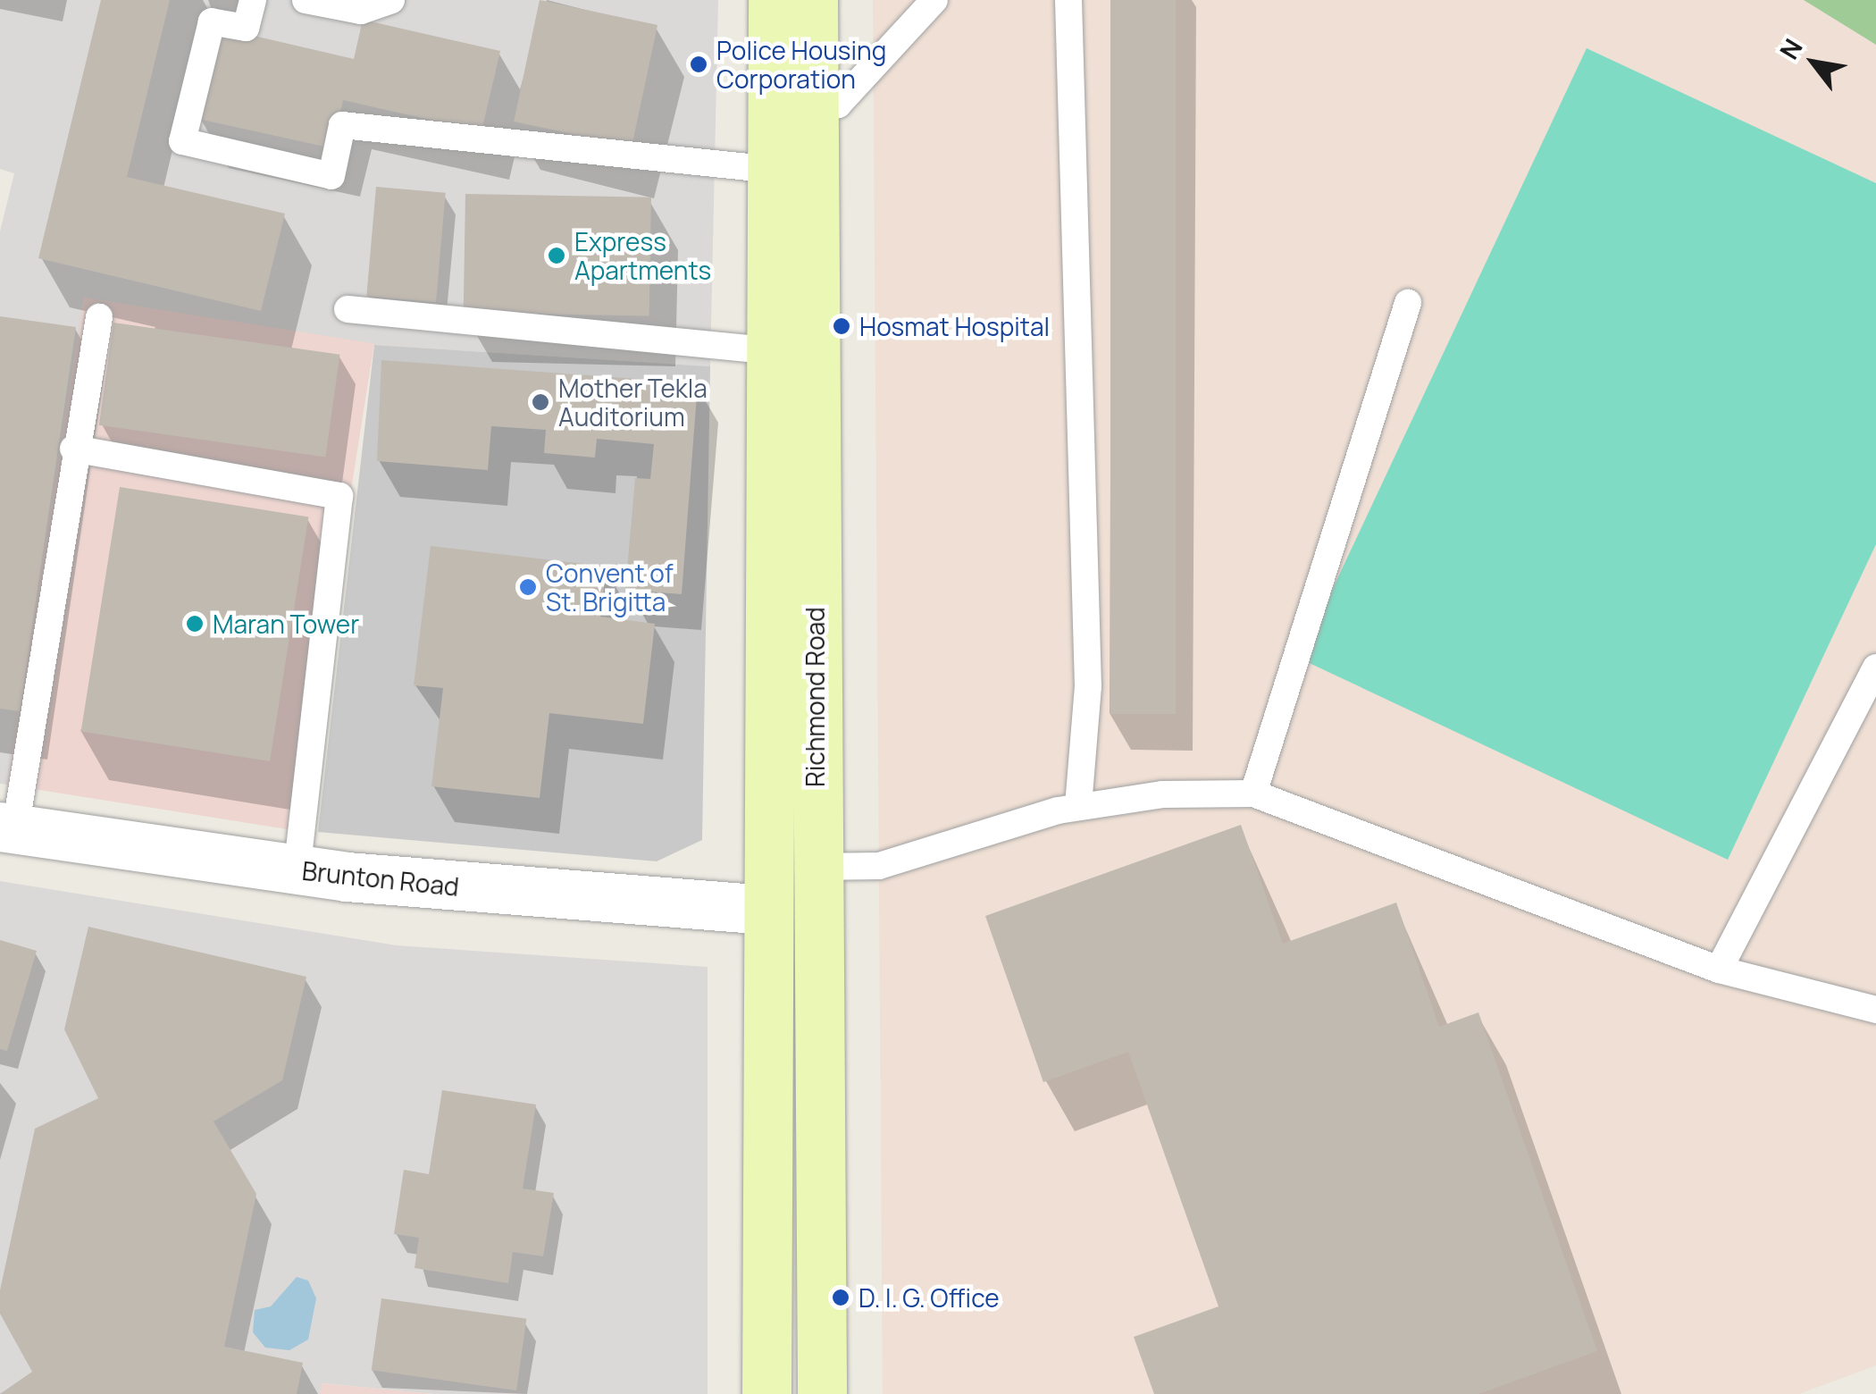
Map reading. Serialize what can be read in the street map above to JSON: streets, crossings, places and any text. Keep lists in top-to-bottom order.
{
  "streets": {
    "main road": ["Richmond Road"],
    "street": ["Brunton Road"]
  },
  "crossings": [
    ["Richmond Road", "Brunton Road"]
  ],
  "places": [
    "Police Housing Corporation",
    "Express Apartments",
    "Hosmat Hospital",
    "Mother Tekla Auditorium",
    "Convent of St. Brigitta",
    "Maran Tower",
    "D. I. G. Office"
  ],
  "north": "top left"
}
